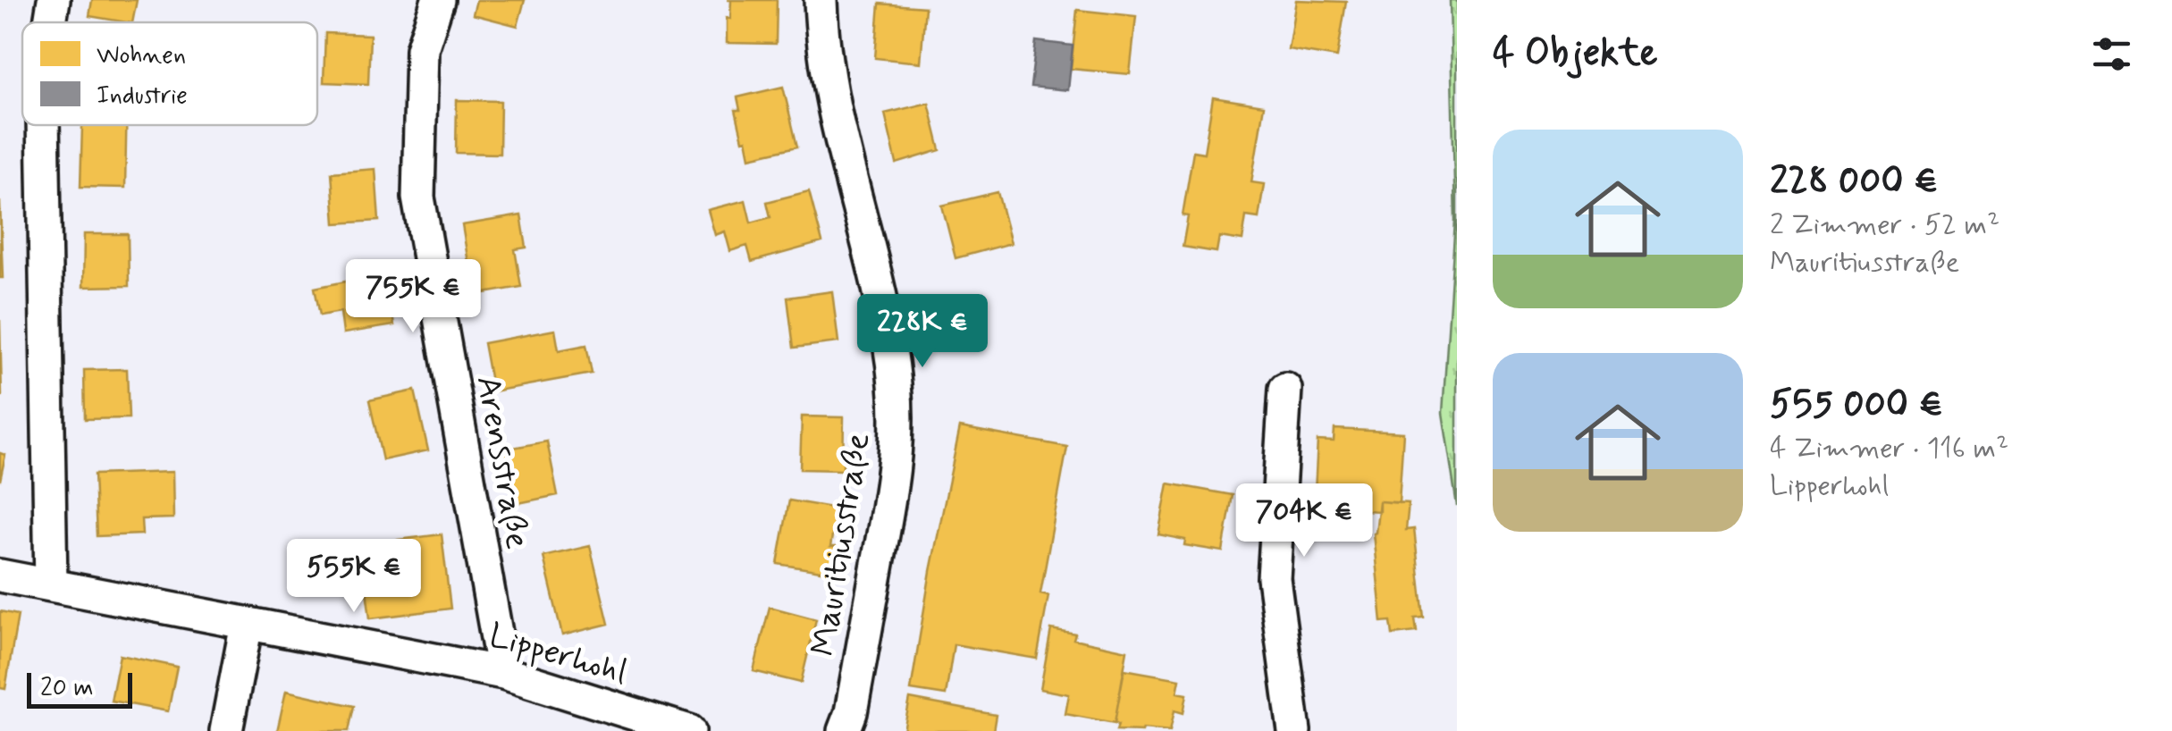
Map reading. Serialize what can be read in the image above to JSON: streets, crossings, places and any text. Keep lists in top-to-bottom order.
{
  "streets": {
    "street": ["Arensstraße", "Mauritiusstraße", "Lipperhohl"]
  },
  "crossings": [
    ["Arensstraße", "Lipperhohl"]
  ],
  "legend": ["Wohnen", "Industrie"],
  "scale_bar": "20 m",
  "page": {
    "heading": "4 Objekte",
    "list": [
      {
        "name": "228 000 €",
        "note": "2 Zimmer · 52 m² · Mauritiusstraße"
      },
      {
        "name": "555 000 €",
        "note": "4 Zimmer · 116 m² · Lipperhohl"
      }
    ],
    "price": [
      "755K €",
      "228K €",
      "704K €",
      "555K €"
    ],
    "scale": "20 m"
  }
}
